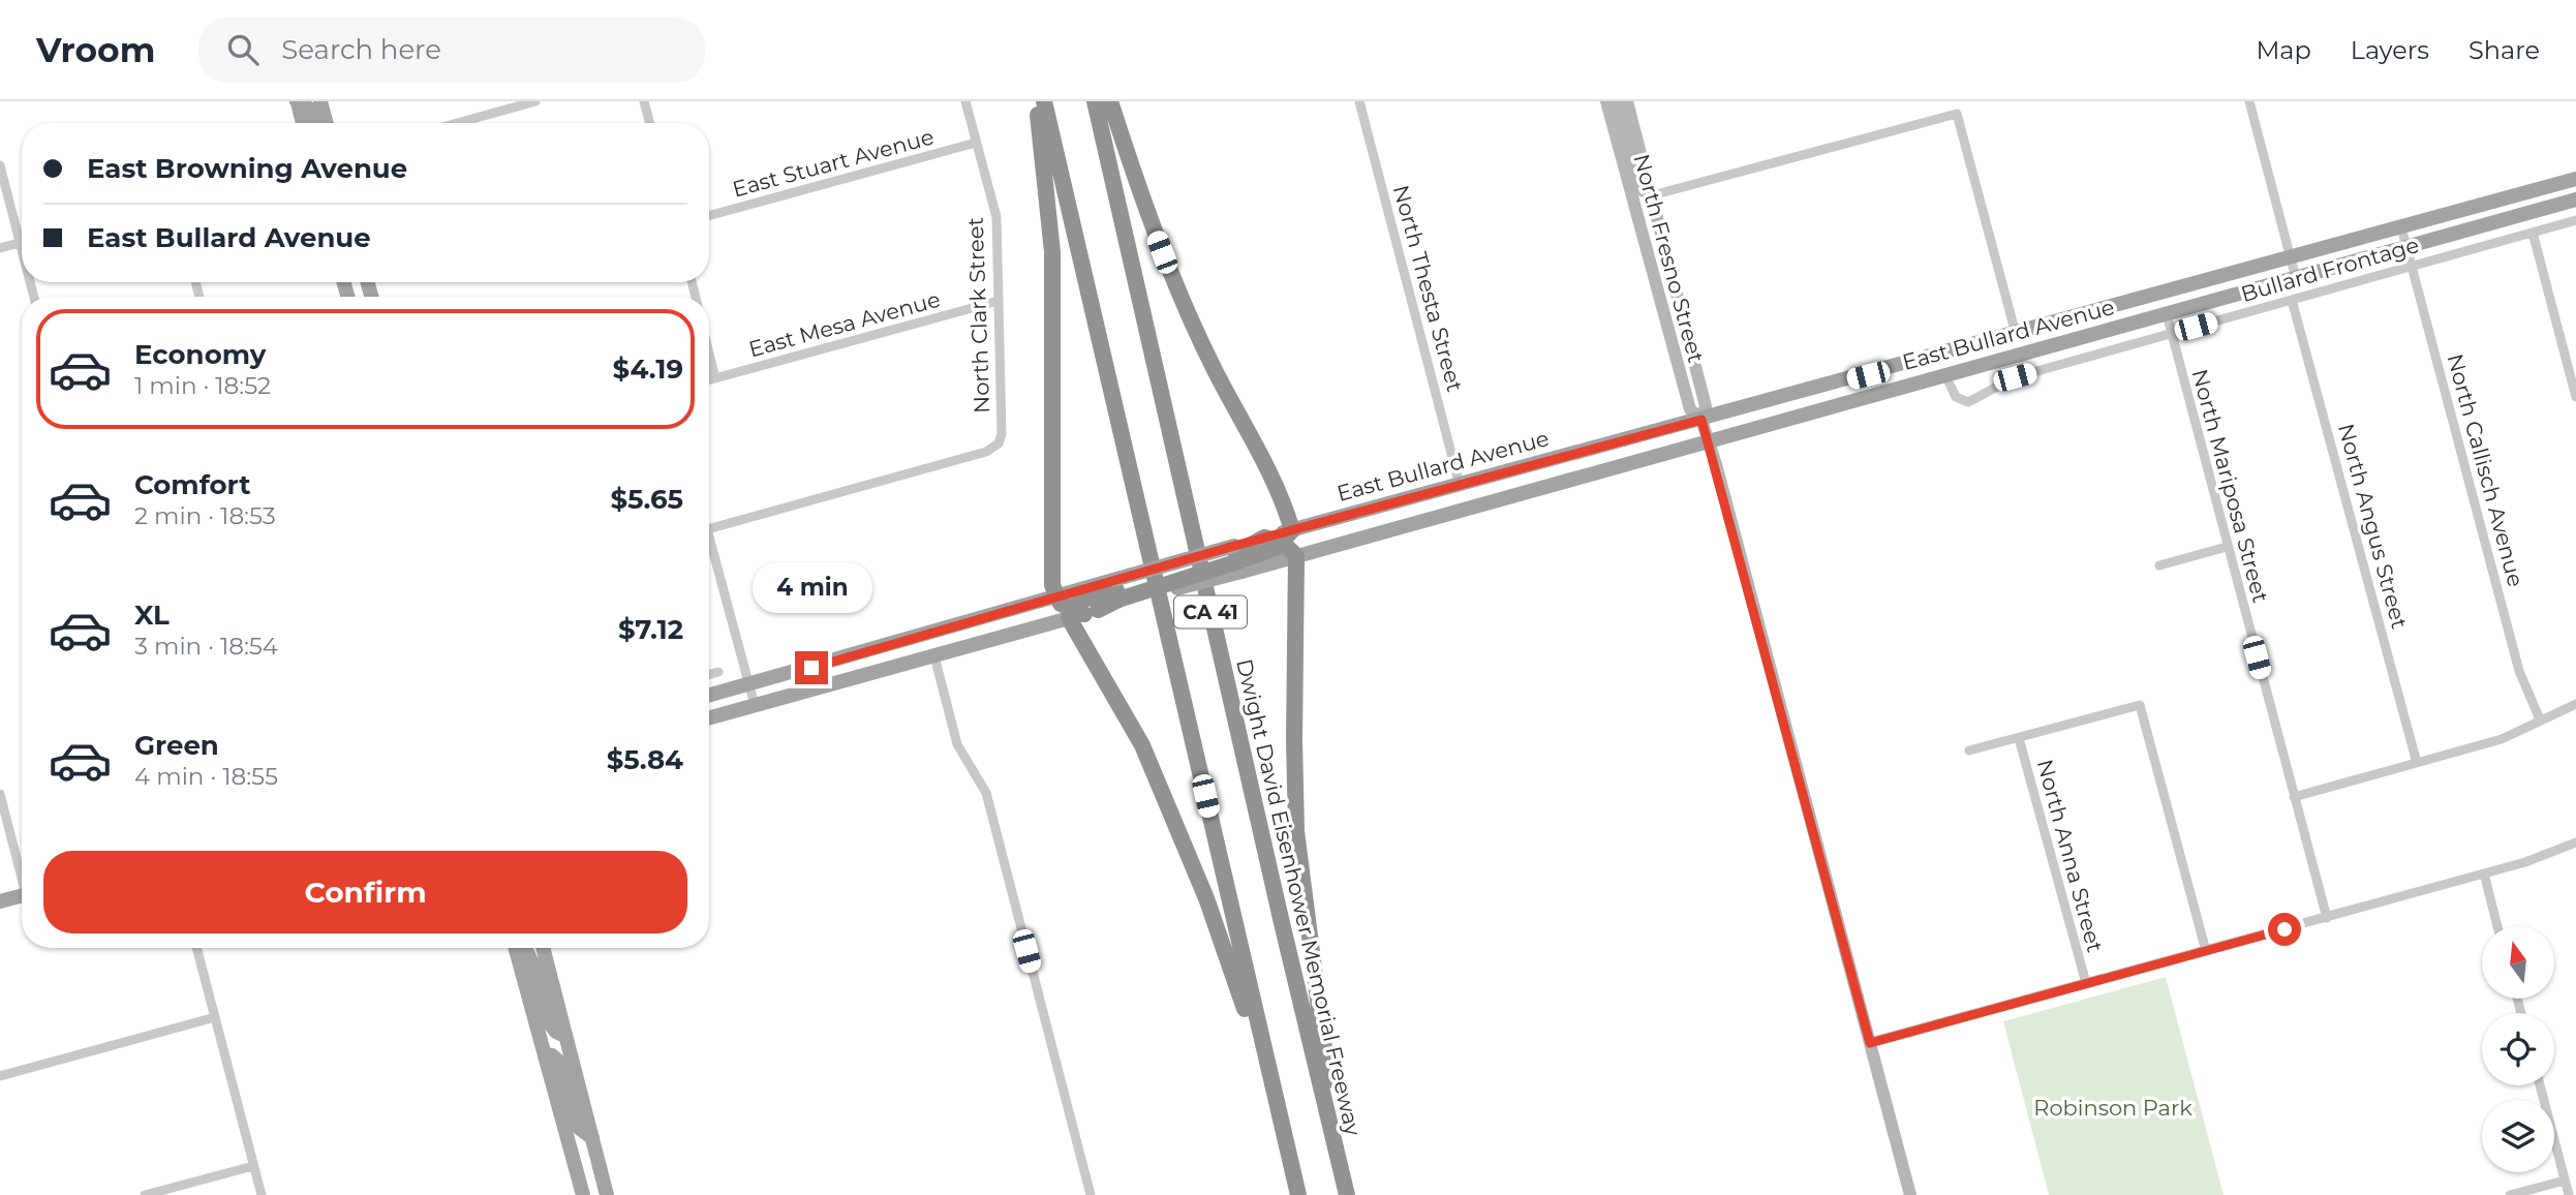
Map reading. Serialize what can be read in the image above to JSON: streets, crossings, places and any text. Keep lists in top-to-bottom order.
{
  "streets": {
    "highway": ["CA 41", "Dwight David Eisenhower Memorial Freeway"],
    "main road": ["North Fresno Street", "East Bullard Avenue"],
    "street": [
      "East Stuart Avenue",
      "Bullard Frontage",
      "North Thesta Street",
      "North Clark Street",
      "East Mesa Avenue",
      "North Callisch Avenue",
      "North Mariposa Street",
      "North Angus Street",
      "North Anna Street"
    ]
  },
  "crossings": [
    ["East Stuart Avenue", "North Clark Street"],
    ["North Fresno Street", "East Bullard Avenue"],
    ["Bullard Frontage", "East Bullard Avenue"],
    ["Bullard Frontage", "North Callisch Avenue"],
    ["Bullard Frontage", "North Mariposa Street"],
    ["Bullard Frontage", "North Angus Street"],
    ["North Thesta Street", "East Bullard Avenue"],
    ["North Clark Street", "East Mesa Avenue"],
    ["East Bullard Avenue", "North Callisch Avenue"],
    ["East Bullard Avenue", "North Mariposa Street"]
  ],
  "parks": ["Robinson Park"],
  "north": "top",
  "page": {
    "header": "Vroom",
    "search": "Search here",
    "nav": ["Map", "Layers", "Share"],
    "banner": ["East Browning Avenue", "East Bullard Avenue"],
    "list": [
      {
        "name": "Economy",
        "note": "1 min · 18:52",
        "value": "$4.19"
      },
      {
        "name": "Comfort",
        "note": "2 min · 18:53",
        "value": "$5.65"
      },
      {
        "name": "XL",
        "note": "3 min · 18:54",
        "value": "$7.12"
      },
      {
        "name": "Green",
        "note": "4 min · 18:55",
        "value": "$5.84"
      }
    ],
    "bubble": "4 min",
    "buttons": "Confirm"
  }
}
